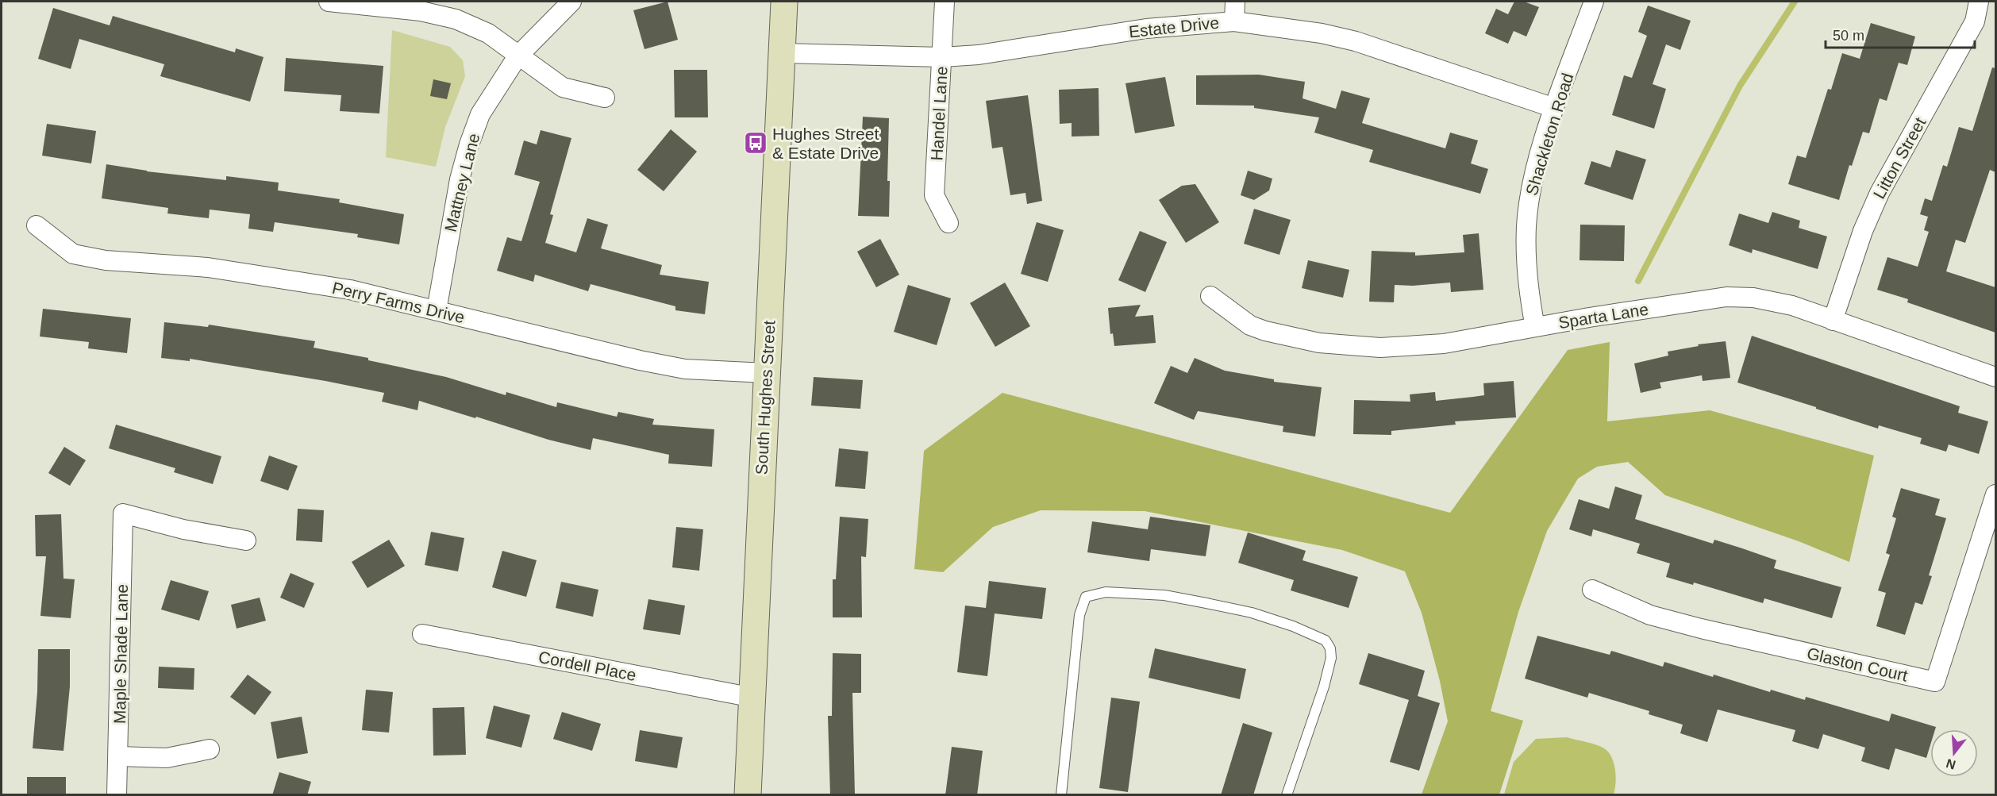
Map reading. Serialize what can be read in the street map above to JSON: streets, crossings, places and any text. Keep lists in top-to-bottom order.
{
  "streets": {
    "street": [
      "Estate Drive",
      "Handel Lane",
      "Shackleton Road",
      "Litton Street",
      "Mattney Lane",
      "Perry Farms Drive",
      "Sparta Lane",
      "South Hughes Street",
      "Maple Shade Lane",
      "Glaston Court",
      "Cordell Place"
    ]
  },
  "crossings": [
    ["Estate Drive", "Handel Lane"],
    ["Estate Drive", "Shackleton Road"],
    ["Estate Drive", "South Hughes Street"],
    ["Shackleton Road", "Sparta Lane"],
    ["Litton Street", "Sparta Lane"],
    ["Mattney Lane", "Perry Farms Drive"],
    ["Perry Farms Drive", "South Hughes Street"],
    ["South Hughes Street", "Cordell Place"]
  ],
  "places": {
    "bus stop": ["Hughes Street & Estate Drive"]
  },
  "scale_bar": "50 m",
  "north": "bottom"
}
